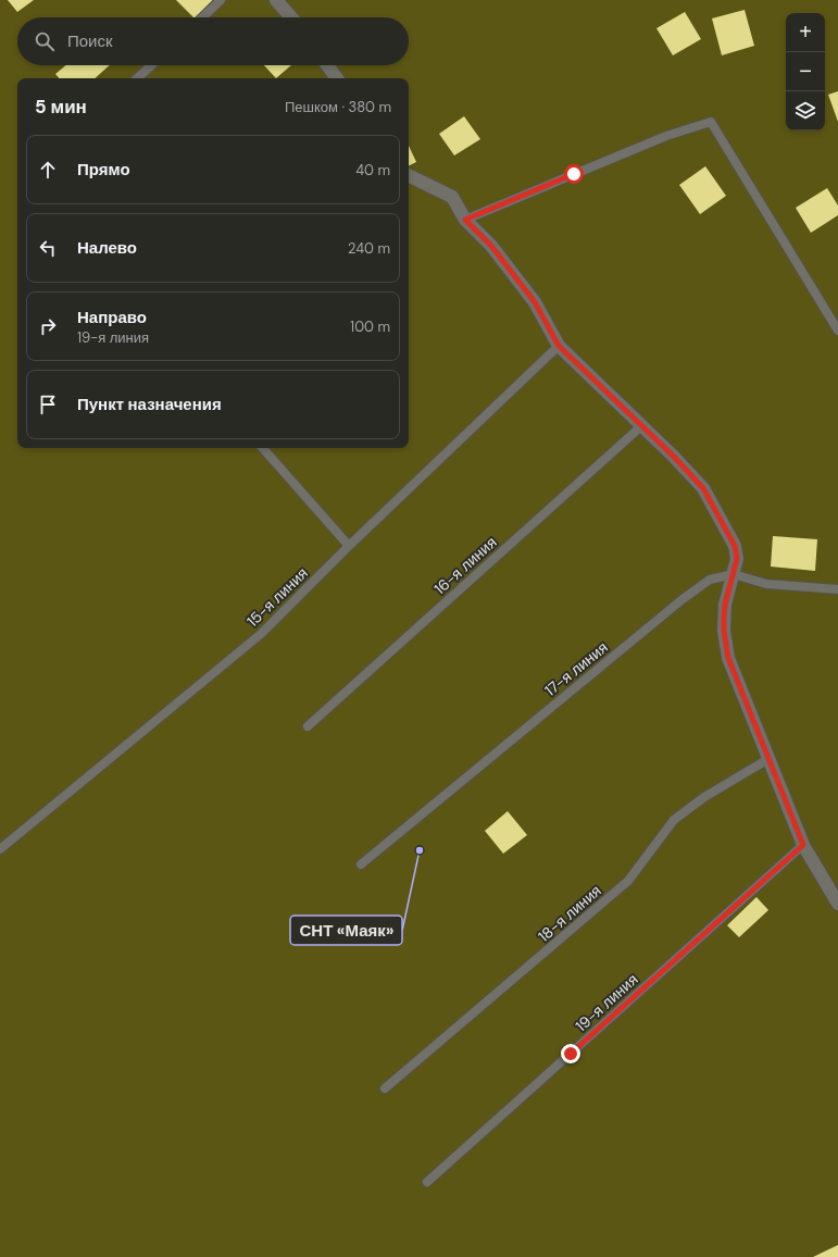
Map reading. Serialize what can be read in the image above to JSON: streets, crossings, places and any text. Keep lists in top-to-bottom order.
{
  "streets": {
    "lane": [
      "16-я линия",
      "15-я линия",
      "17-я линия",
      "18-я линия",
      "19-я линия"
    ]
  },
  "places": ["СНТ «Маяк»"],
  "page": {
    "map_buttons": ["+", "−"],
    "search": "Поиск",
    "heading": ["5 мин", "Пешком · 380 m"],
    "list": [
      ["Прямо", "40 m"],
      ["Налево", "240 m"],
      ["Направо", "19-я линия", "100 m"],
      "Пункт назначения"
    ]
  }
}
